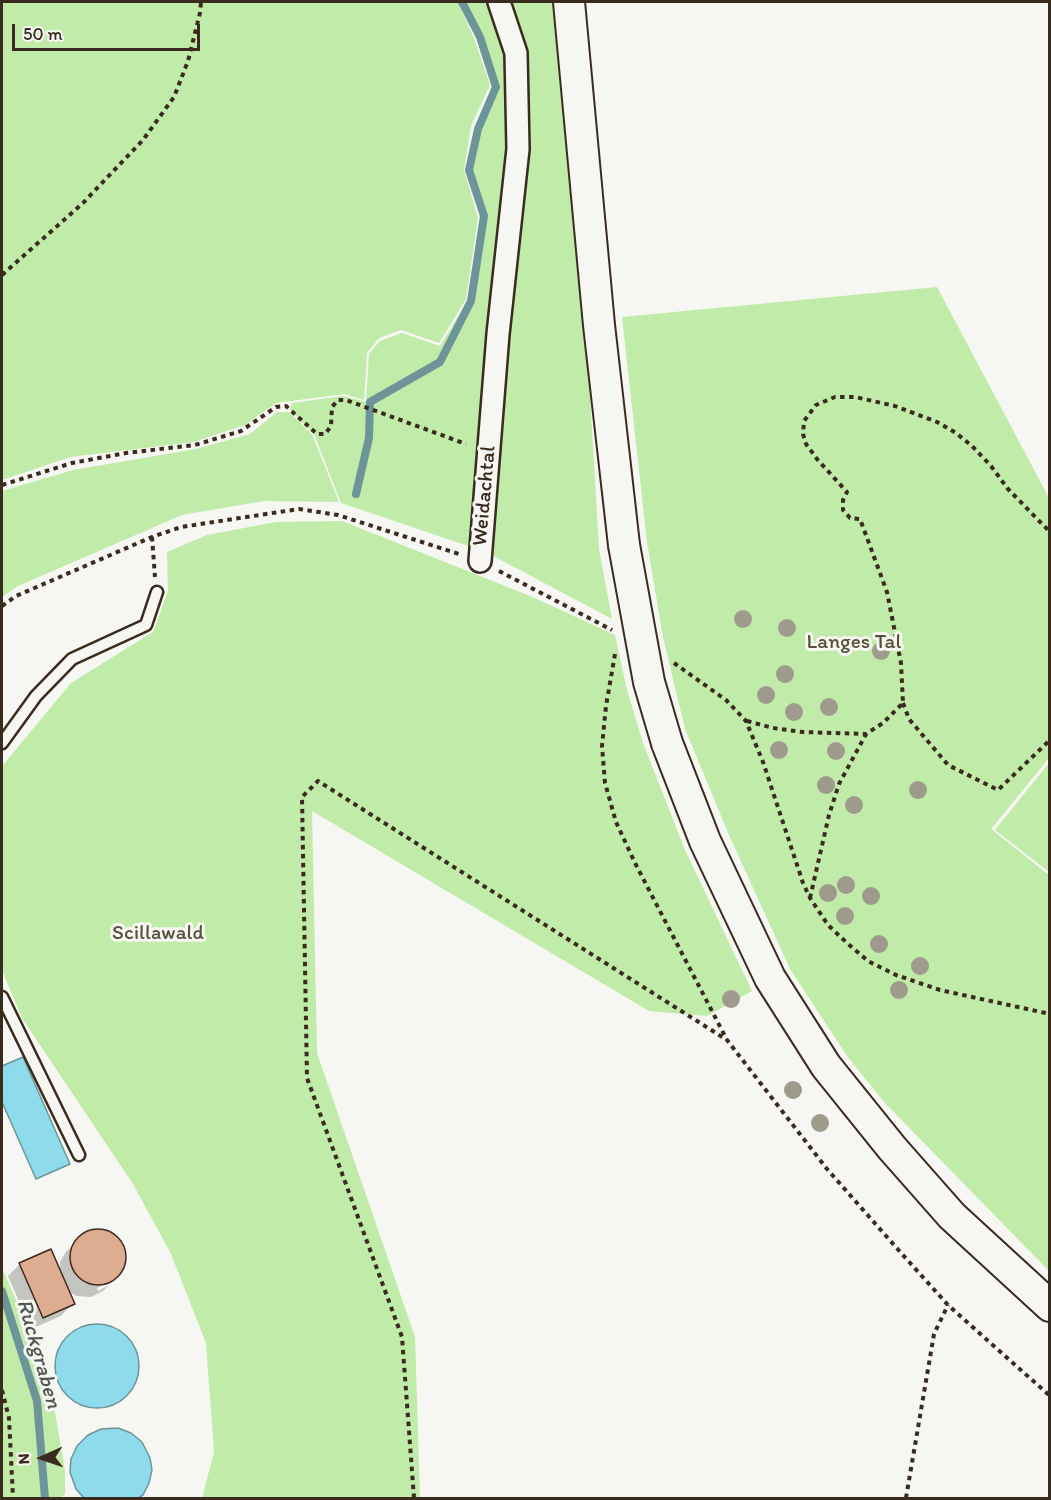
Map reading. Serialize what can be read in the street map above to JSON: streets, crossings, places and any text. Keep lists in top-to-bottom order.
{
  "streets": {
    "street": ["Weidachtal"]
  },
  "water": ["Ruckgraben"],
  "parks": ["Langes Tal", "Scillawald"],
  "scale_bar": "50 m",
  "north": "left"
}
